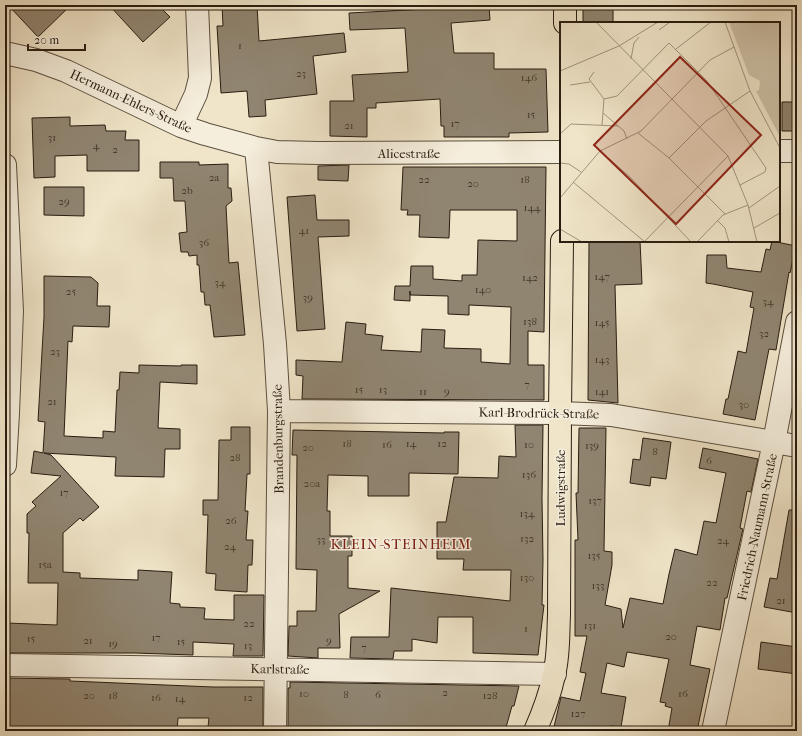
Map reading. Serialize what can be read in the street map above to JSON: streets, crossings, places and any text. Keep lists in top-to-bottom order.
{
  "streets": {
    "main road": ["Ludwigstraße"],
    "street": [
      "Hermann-Ehlers-Straße",
      "Alicestraße",
      "Karl-Brodrück-Straße",
      "Brandenburgstraße",
      "Friedrich-Naumann-Straße",
      "Karlstraße"
    ]
  },
  "crossings": [
    ["Hermann-Ehlers-Straße", "Alicestraße"],
    ["Hermann-Ehlers-Straße", "Brandenburgstraße"],
    ["Alicestraße", "Brandenburgstraße"],
    ["Karl-Brodrück-Straße", "Brandenburgstraße"],
    ["Karl-Brodrück-Straße", "Ludwigstraße"],
    ["Karl-Brodrück-Straße", "Friedrich-Naumann-Straße"],
    ["Brandenburgstraße", "Karlstraße"],
    ["Ludwigstraße", "Karlstraße"]
  ],
  "districts": ["KLEIN-STEINHEIM"],
  "house_numbers": [
    "1",
    "23",
    "146",
    "15",
    "17",
    "21",
    "31",
    "4",
    "2",
    "2a",
    "22",
    "18",
    "20",
    "2b",
    "29",
    "144",
    "41",
    "36",
    "147",
    "142",
    "34",
    "140",
    "25",
    "39",
    "34",
    "138",
    "145",
    "32",
    "23",
    "143",
    "7",
    "15",
    "13",
    "11",
    "9",
    "141",
    "21",
    "30",
    "18",
    "14",
    "12",
    "16",
    "10",
    "139",
    "20",
    "8",
    "28",
    "6",
    "136",
    "20a",
    "17",
    "137",
    "134",
    "26",
    "132",
    "33",
    "24",
    "24",
    "135",
    "15a",
    "130",
    "22",
    "133",
    "21",
    "22",
    "131",
    "1",
    "20",
    "17",
    "15",
    "21",
    "9",
    "15",
    "19",
    "13",
    "7",
    "2",
    "10",
    "16",
    "8",
    "6",
    "20",
    "18",
    "128",
    "16",
    "12",
    "14",
    "127"
  ],
  "scale_bar": "20 m"
}
